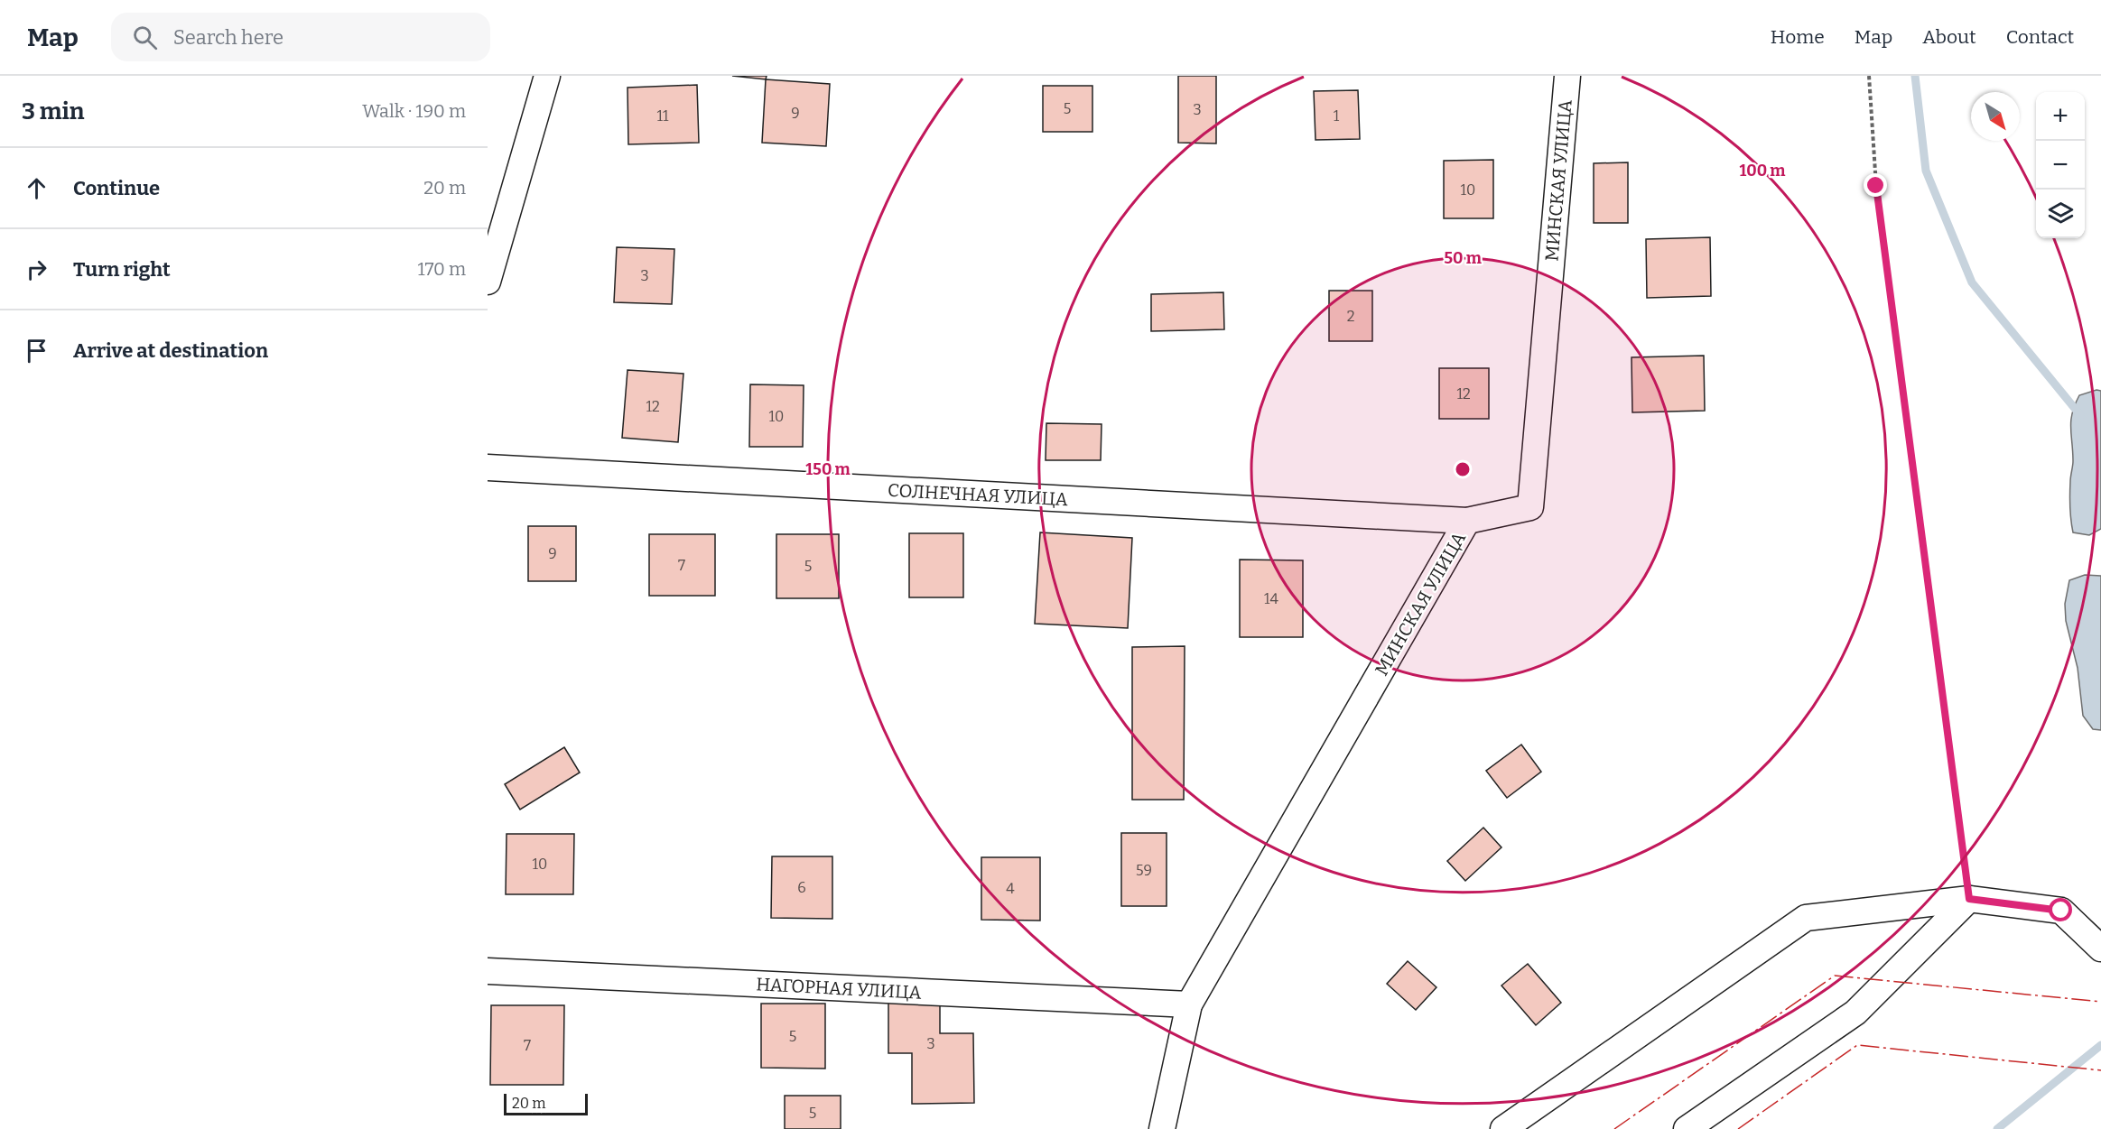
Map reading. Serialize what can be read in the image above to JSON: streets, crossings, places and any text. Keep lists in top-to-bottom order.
{
  "streets": {
    "street": ["МИНСКАЯ УЛИЦА", "СОЛНЕЧНАЯ УЛИЦА", "НАГОРНАЯ УЛИЦА"]
  },
  "crossings": [
    ["МИНСКАЯ УЛИЦА", "СОЛНЕЧНАЯ УЛИЦА"],
    ["МИНСКАЯ УЛИЦА", "НАГОРНАЯ УЛИЦА"]
  ],
  "house_numbers": [
    "5",
    "3",
    "9",
    "11",
    "1",
    "10",
    "3",
    "2",
    "12",
    "12",
    "10",
    "9",
    "7",
    "5",
    "14",
    "10",
    "59",
    "6",
    "4",
    "5",
    "3",
    "7",
    "5"
  ],
  "scale_bar": "20 m",
  "north": "bottom right",
  "page": {
    "header": "Map",
    "search": "Search here",
    "nav": [
      "Home",
      "Map",
      "About",
      "Contact"
    ],
    "heading": ["3 min", "Walk · 190 m"],
    "map_buttons": ["+", "−"],
    "list": [
      ["Continue", "20 m"],
      ["Turn right", "170 m"],
      "Arrive at destination"
    ],
    "scale": "20 m"
  },
  "rings": ["100 m", "50 m", "150 m"]
}
